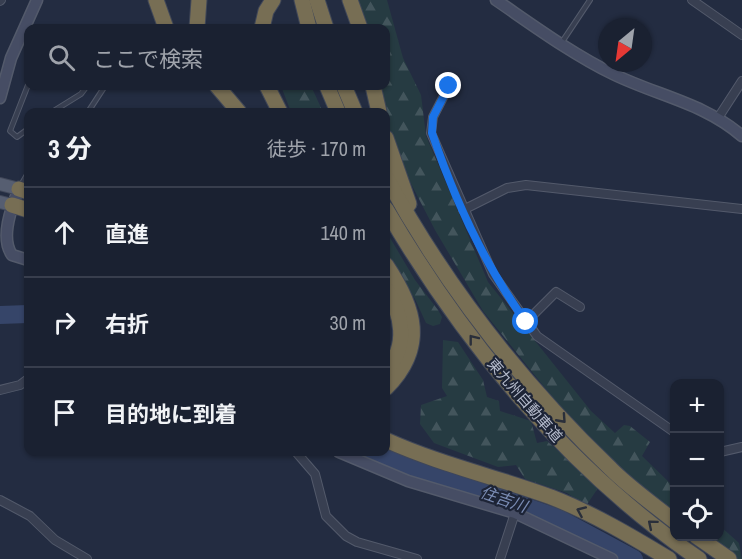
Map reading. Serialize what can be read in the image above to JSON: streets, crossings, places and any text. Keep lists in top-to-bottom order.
{
  "streets": {
    "highway": ["東九州自動車道"]
  },
  "water": ["住吉川"],
  "north": "bottom left",
  "page": {
    "search": "ここで検索",
    "heading": ["3 分", "徒歩 · 170 m"],
    "list": [
      ["直進", "140 m"],
      ["右折", "30 m"],
      "目的地に到着"
    ],
    "map_buttons": ["+", "−"]
  }
}
